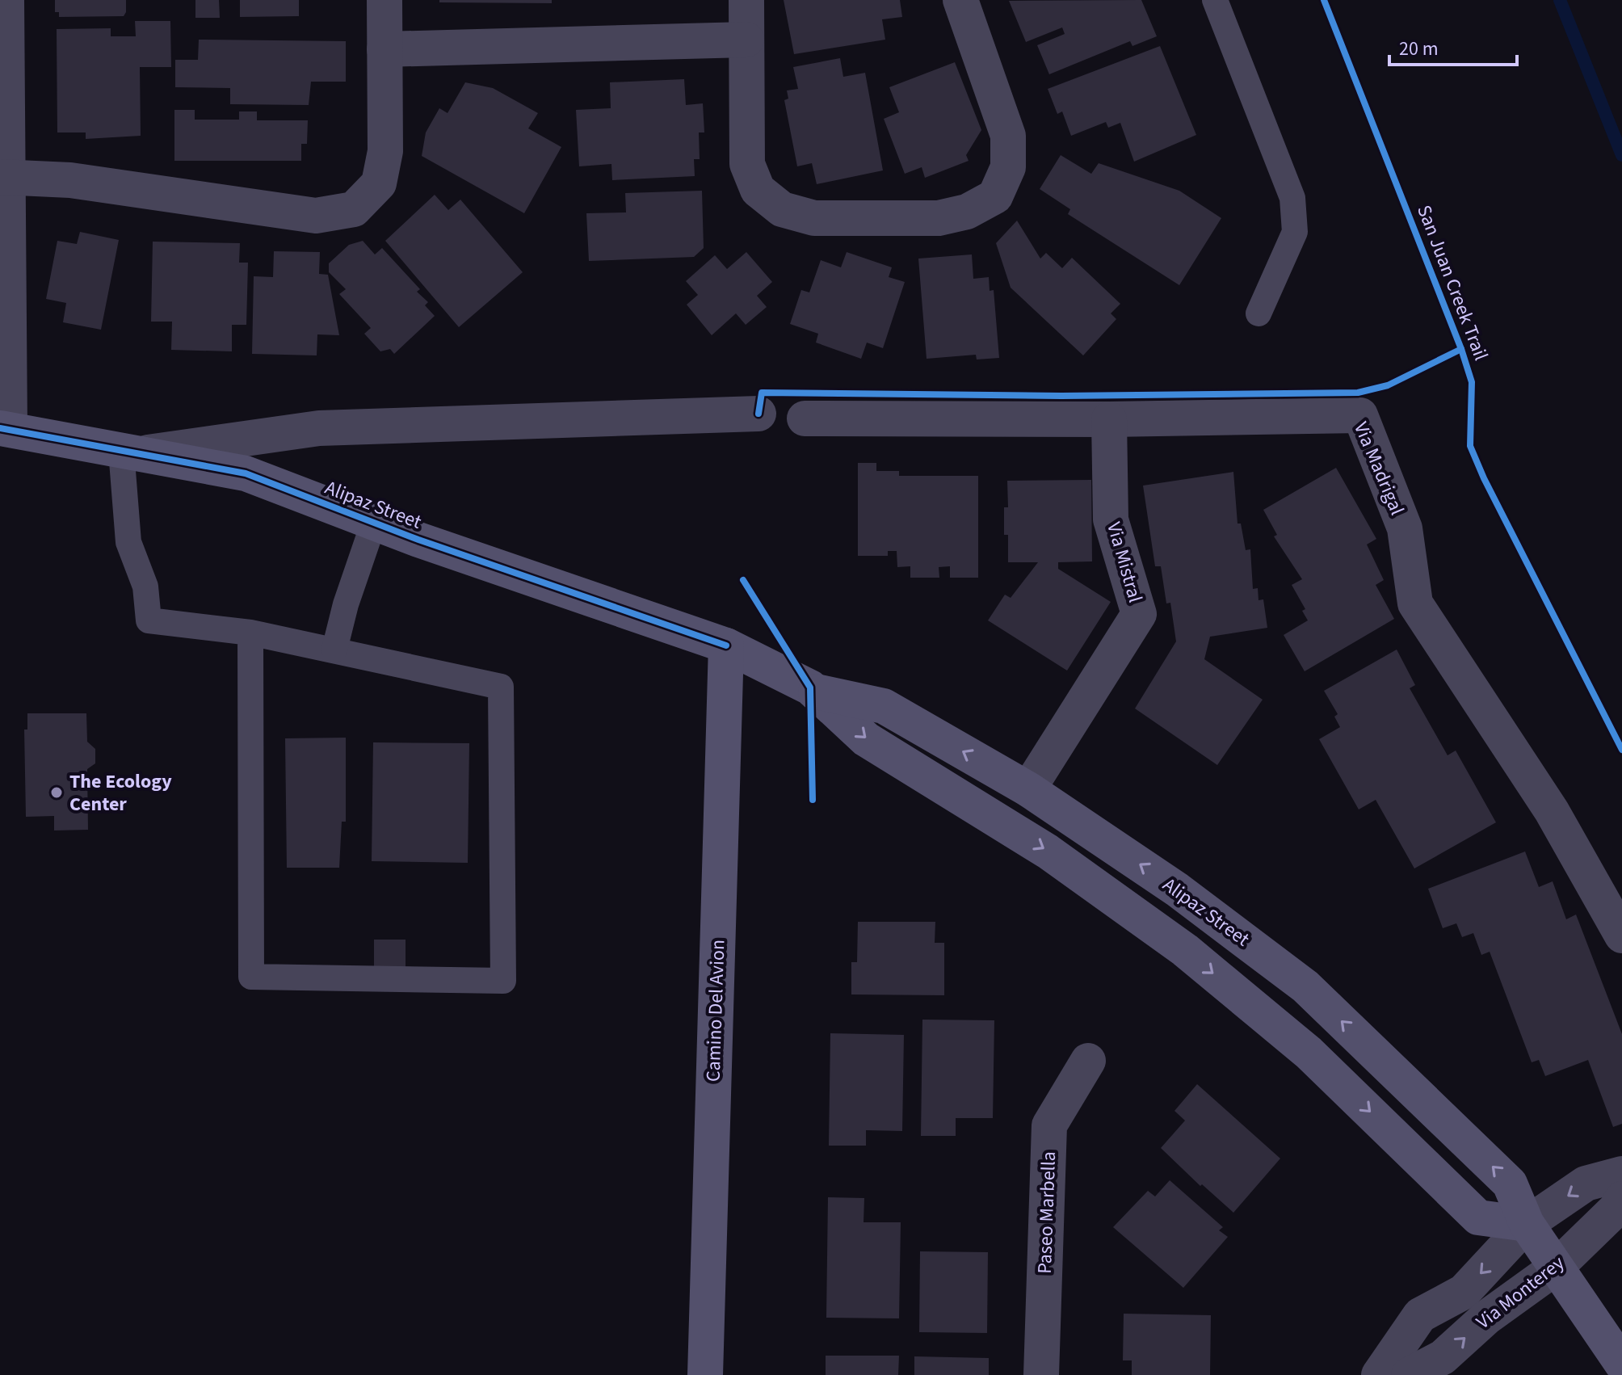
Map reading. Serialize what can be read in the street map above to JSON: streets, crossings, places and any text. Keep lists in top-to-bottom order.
{
  "streets": {
    "street": [
      "Via Madrigal",
      "Alipaz Street",
      "Via Mistral",
      "Camino Del Avion",
      "Paseo Marbella",
      "Via Monterey"
    ],
    "cycle path": ["San Juan Creek Trail"]
  },
  "crossings": [
    ["Via Madrigal", "Via Mistral"],
    ["Alipaz Street", "Via Mistral"],
    ["Alipaz Street", "Camino Del Avion"],
    ["Alipaz Street", "Via Monterey"]
  ],
  "places": ["The Ecology Center"],
  "scale_bar": "20 m"
}
